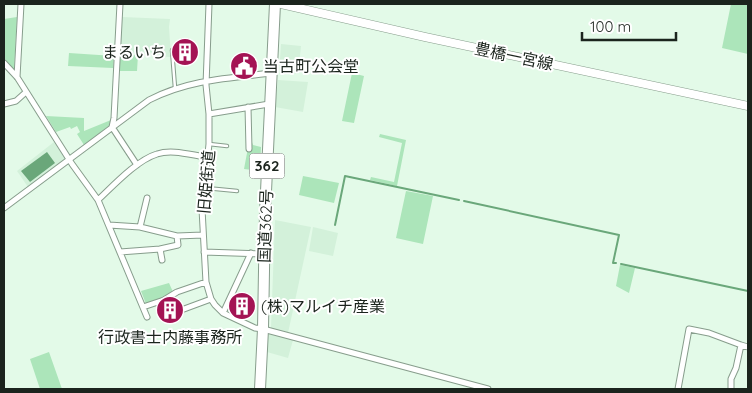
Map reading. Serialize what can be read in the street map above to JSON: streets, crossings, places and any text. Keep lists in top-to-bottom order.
{
  "streets": {
    "highway": ["362", "国道362号"],
    "main road": ["豊橋一宮線"],
    "street": ["旧姫街道"]
  },
  "crossings": [
    ["旧姫街道", "国道362号"]
  ],
  "places": {
    "building": ["まるいち", "(株)マルイチ産業", "行政書士内藤事務所"],
    "public building": ["当古町公会堂"]
  },
  "scale_bar": "100 m"
}
